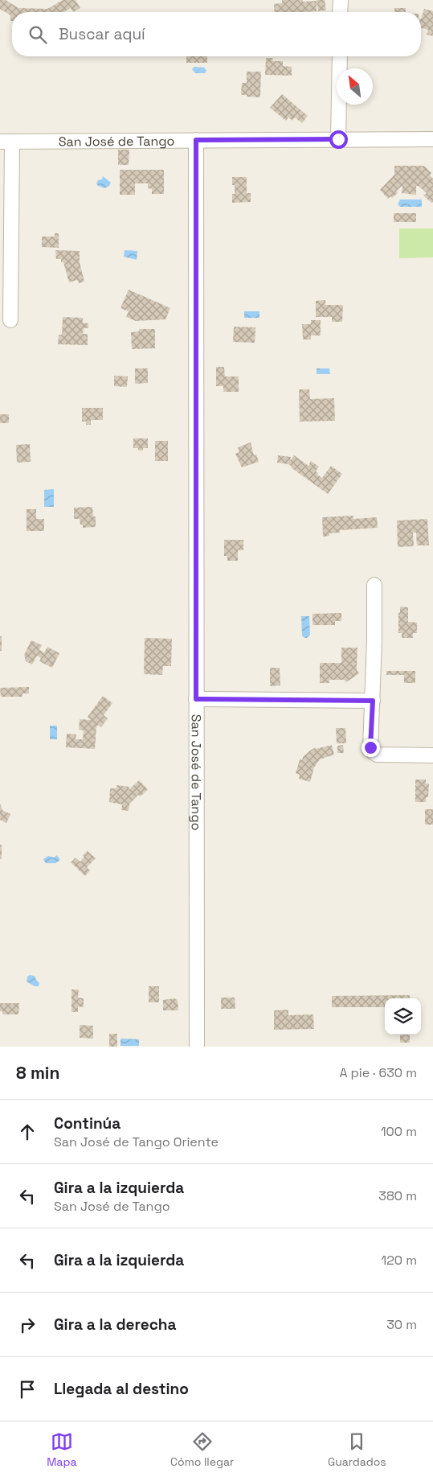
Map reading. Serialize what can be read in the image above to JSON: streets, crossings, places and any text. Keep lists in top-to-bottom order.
{
  "streets": {
    "street": ["San José de Tango"]
  },
  "north": "top left",
  "page": {
    "search": "Buscar aquí",
    "heading": ["8 min", "A pie · 630 m"],
    "list": [
      ["Continúa", "San José de Tango Oriente", "100 m"],
      ["Gira a la izquierda", "San José de Tango", "380 m"],
      ["Gira a la izquierda", "120 m"],
      ["Gira a la derecha", "30 m"],
      "Llegada al destino"
    ],
    "nav": ["Mapa", "Cómo llegar", "Guardados"]
  }
}
